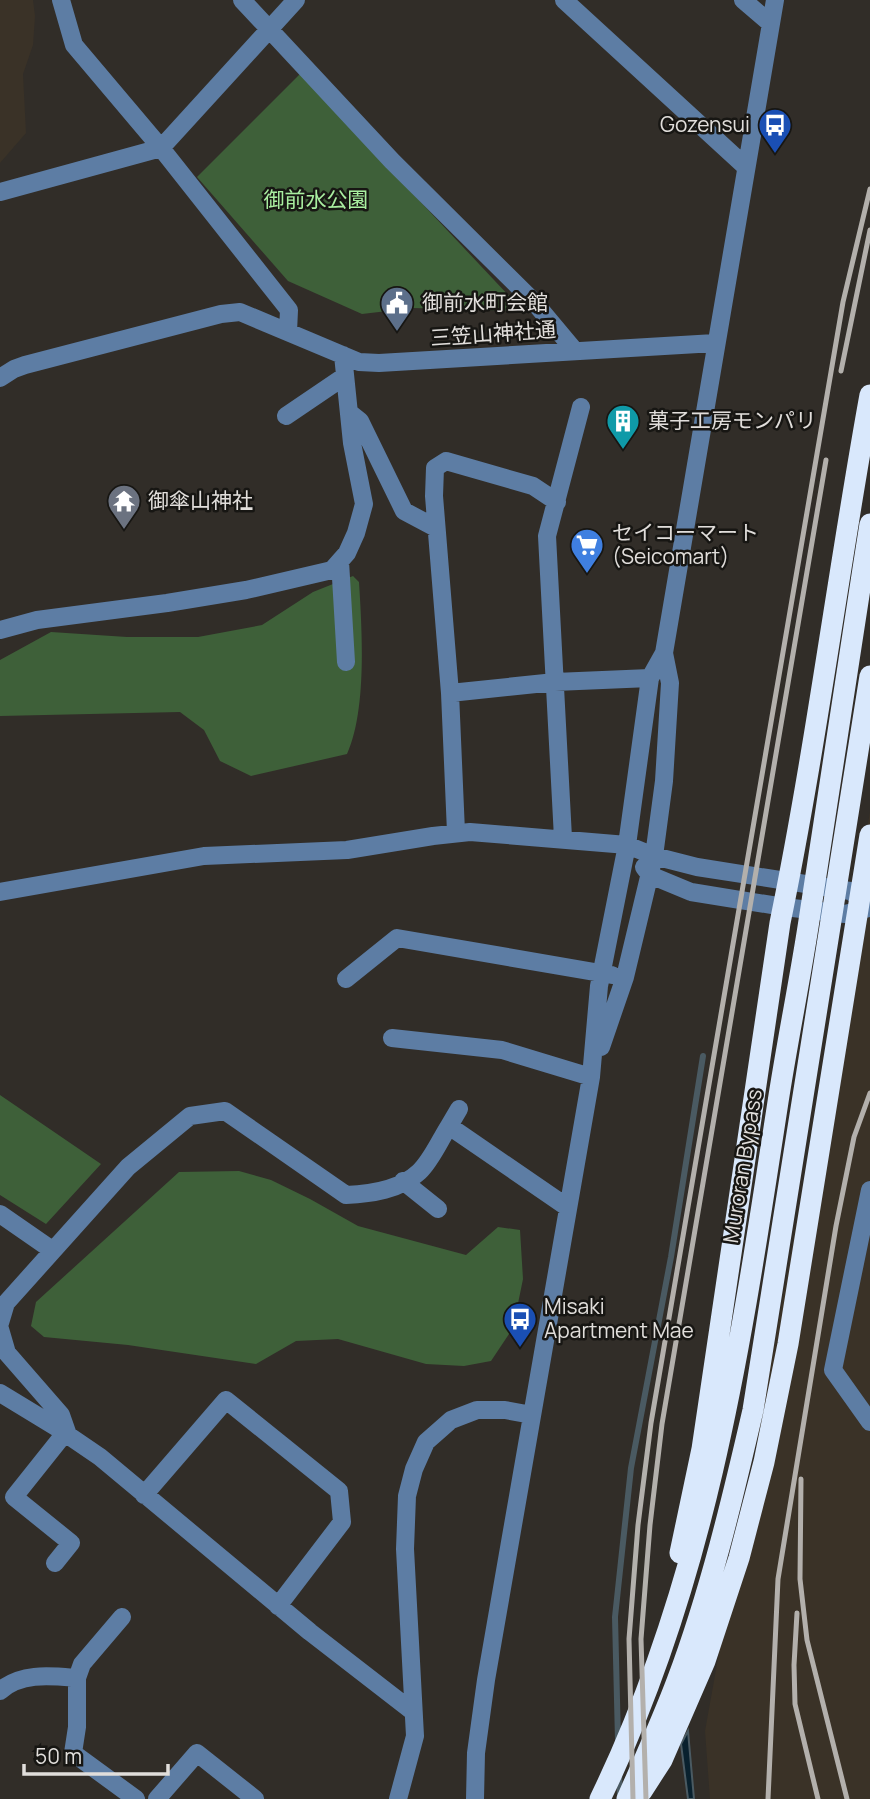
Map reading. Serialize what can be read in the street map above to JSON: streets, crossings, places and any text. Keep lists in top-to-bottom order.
{
  "streets": {
    "highway": ["Muroran Bypass"],
    "street": ["三笠山神社通"]
  },
  "parks": ["御前水公園"],
  "places": {
    "bus stop": ["Gozensui", "Misaki Apartment Mae"],
    "public building": ["御前水町会館"],
    "building": ["菓子工房モンパリ"],
    "temple": ["御傘山神社"],
    "supermarket": ["セイコーマート (Seicomart)"]
  },
  "scale_bar": "50 m"
}
